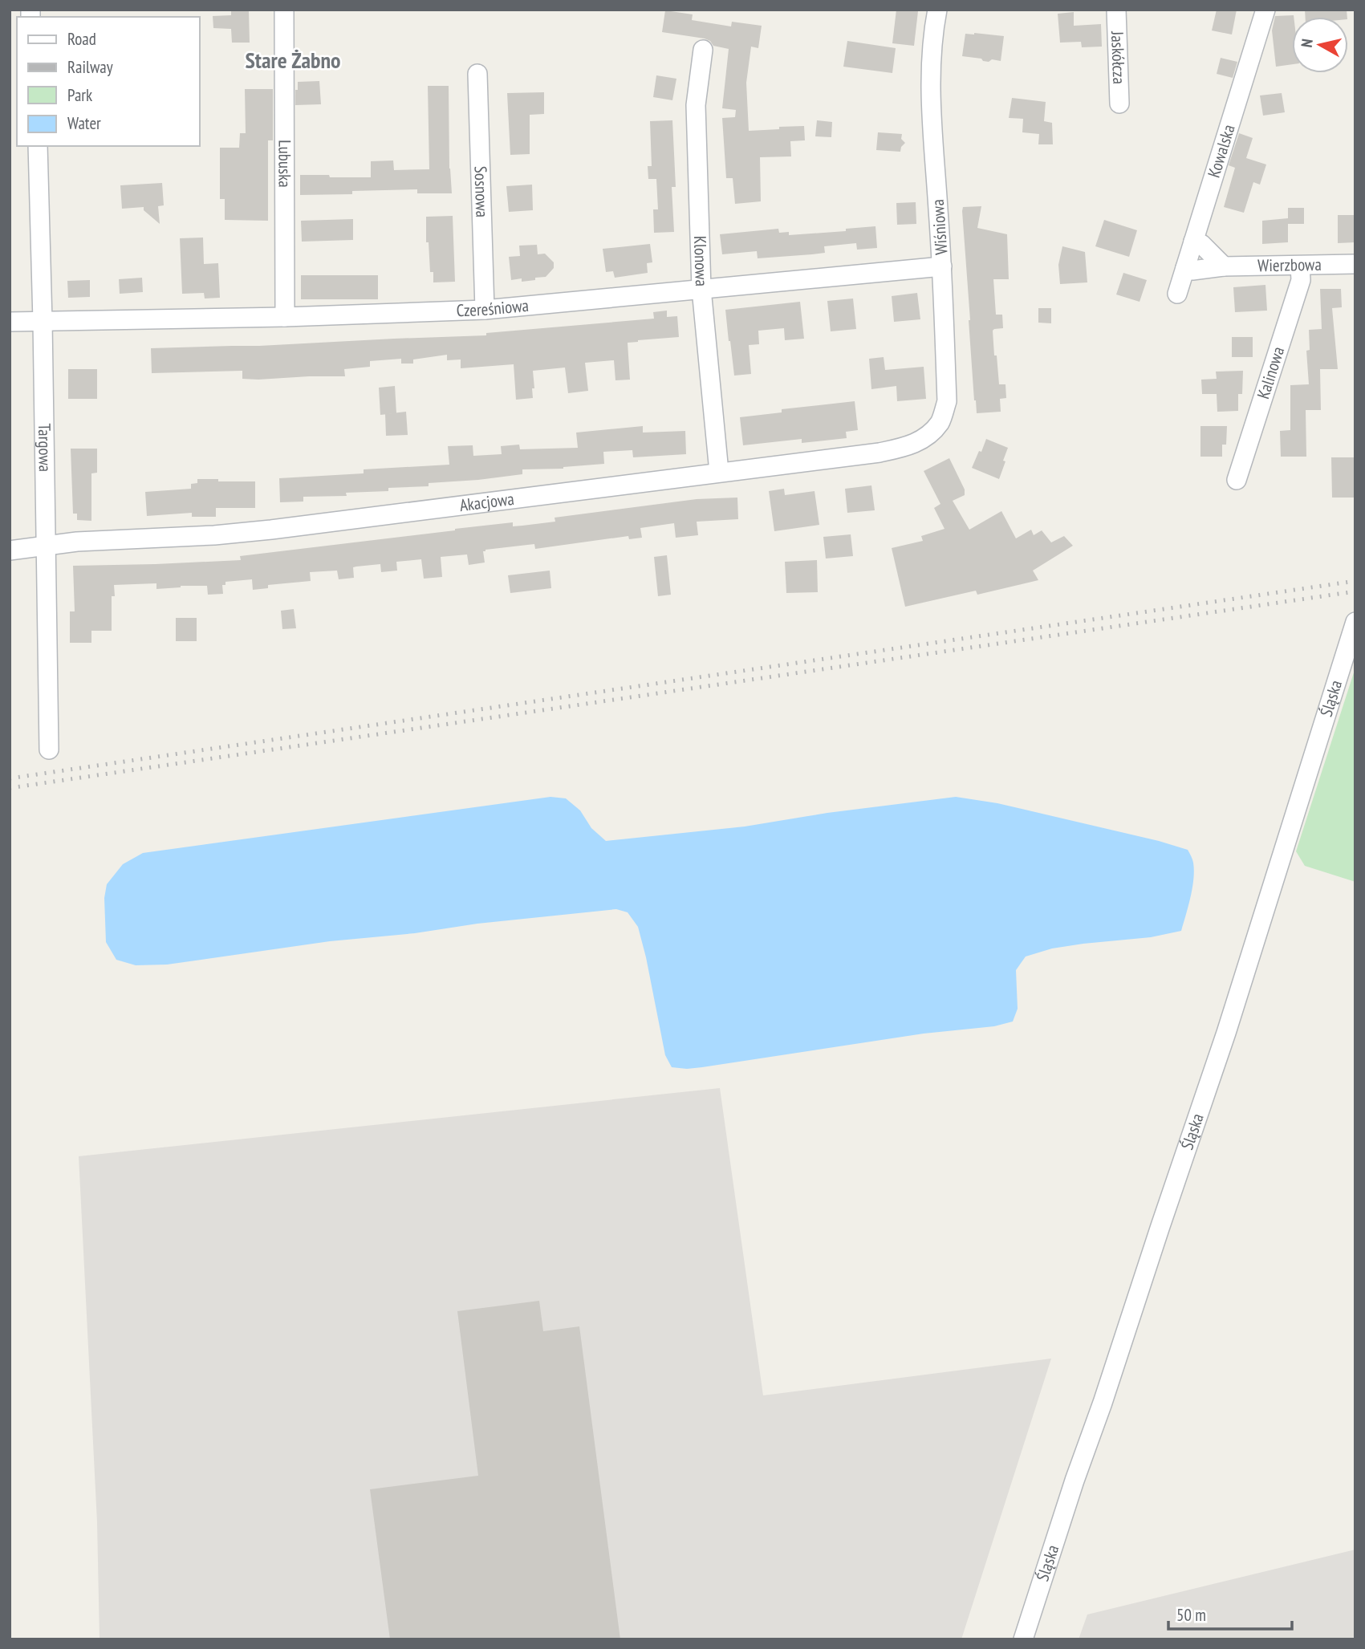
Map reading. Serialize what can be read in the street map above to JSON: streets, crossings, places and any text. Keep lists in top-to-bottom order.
{
  "streets": {
    "street": [
      "Jaskółcza",
      "Kowalska",
      "Lubuska",
      "Sosnowa",
      "Wiśniowa",
      "Klonowa",
      "Wierzbowa",
      "Czereśniowa",
      "Kalinowa",
      "Targowa",
      "Akacjowa",
      "Śląska"
    ]
  },
  "crossings": [
    ["Kowalska", "Wierzbowa"],
    ["Lubuska", "Czereśniowa"],
    ["Sosnowa", "Czereśniowa"],
    ["Wiśniowa", "Czereśniowa"],
    ["Wiśniowa", "Akacjowa"],
    ["Klonowa", "Czereśniowa"],
    ["Klonowa", "Akacjowa"],
    ["Wierzbowa", "Kalinowa"],
    ["Czereśniowa", "Targowa"],
    ["Targowa", "Akacjowa"]
  ],
  "districts": ["Stare Żabno"],
  "legend": [
    "Road",
    "Railway",
    "Park",
    "Water"
  ],
  "scale_bar": "50 m",
  "north": "left"
}
